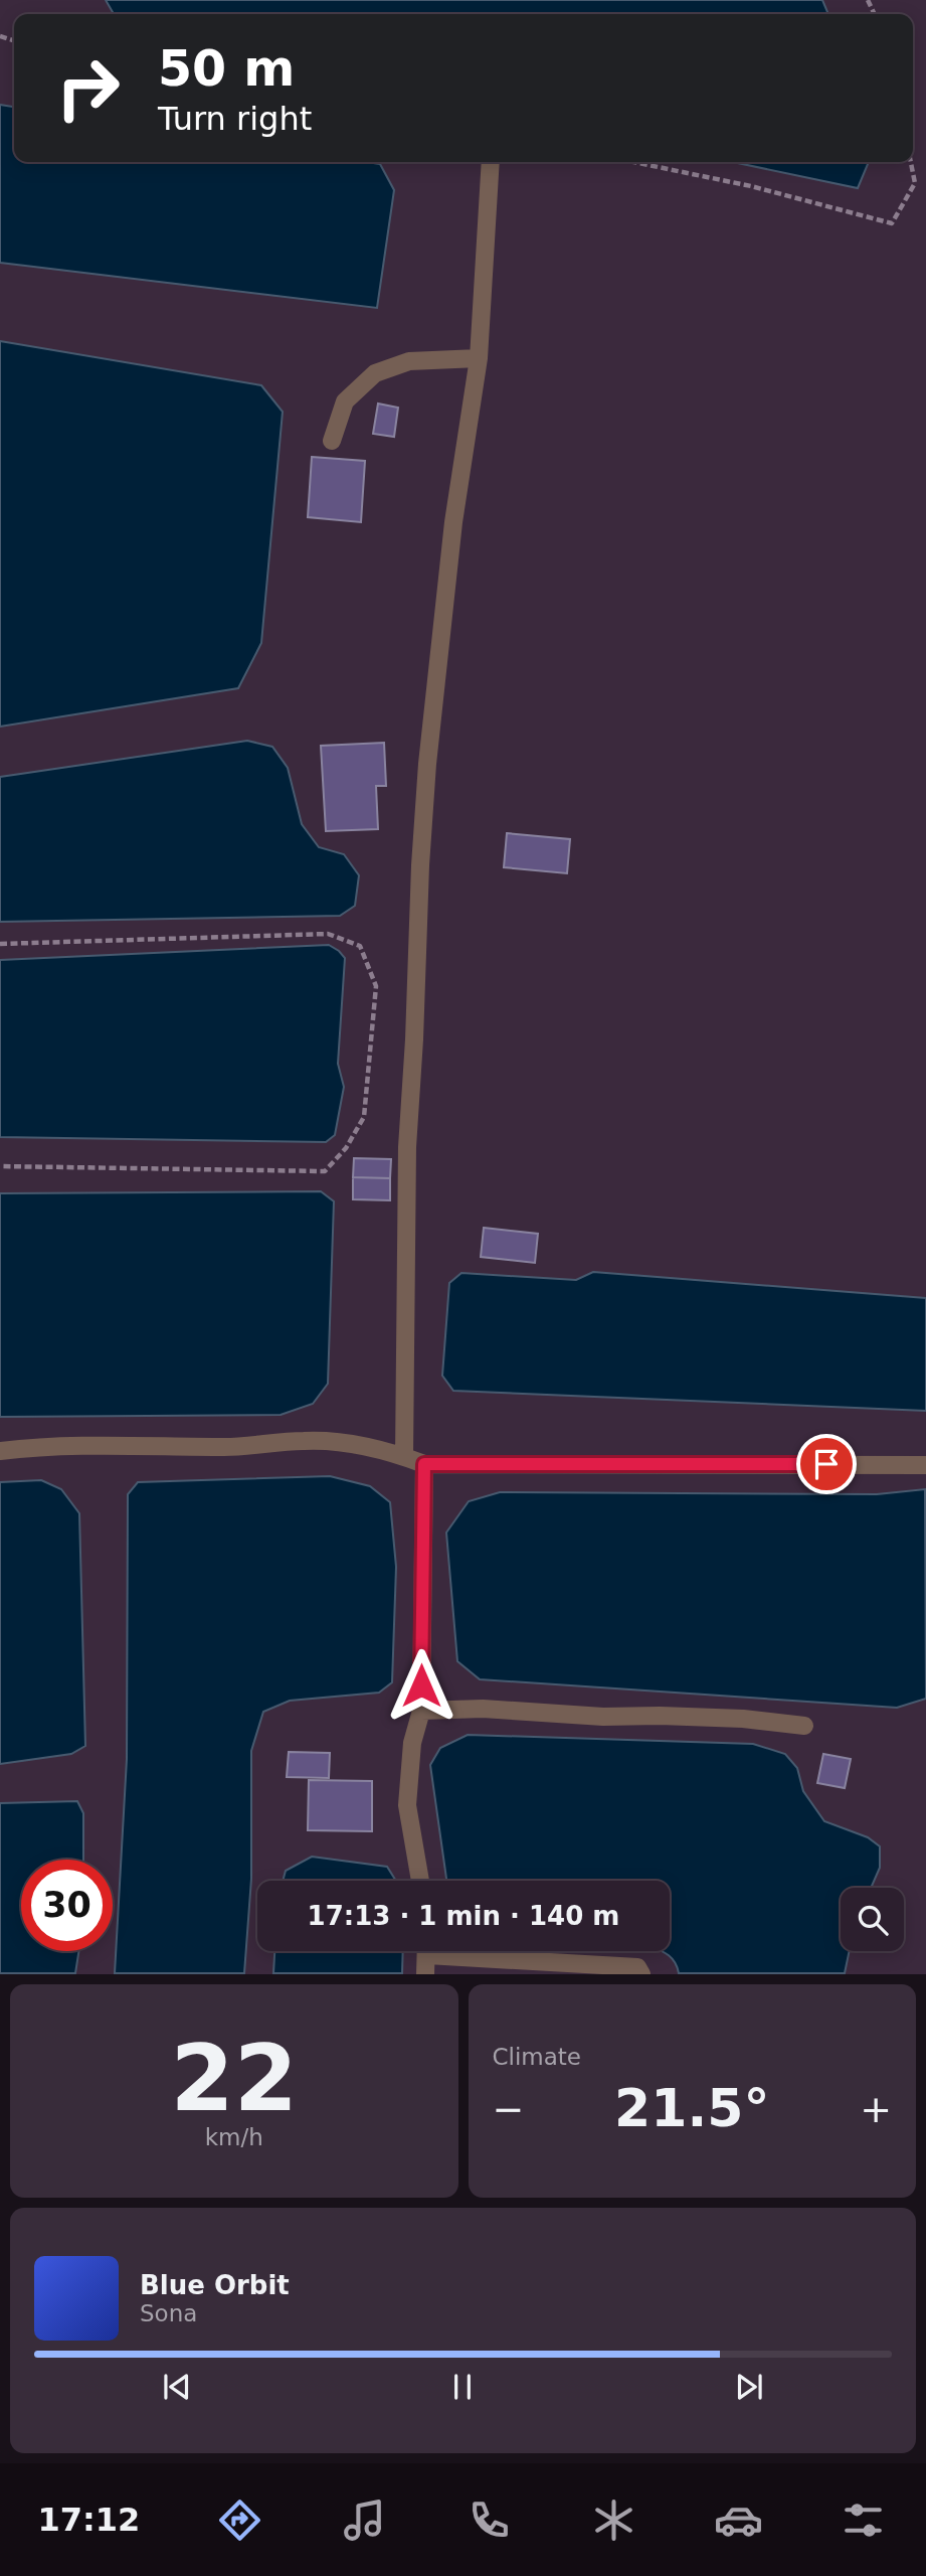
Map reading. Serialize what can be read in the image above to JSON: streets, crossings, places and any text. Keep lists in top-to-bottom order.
{
  "page": {
    "turn": ["50 m", "Turn right"],
    "limit": "30",
    "trip": "17:13 · 1 min · 140 m",
    "tile": [
      ["22", "km/h"],
      "Climate"
    ],
    "heat": ["−", "21.5°", "+"],
    "song": ["Blue Orbit", "Sona"],
    "tabs": "17:12"
  }
}
